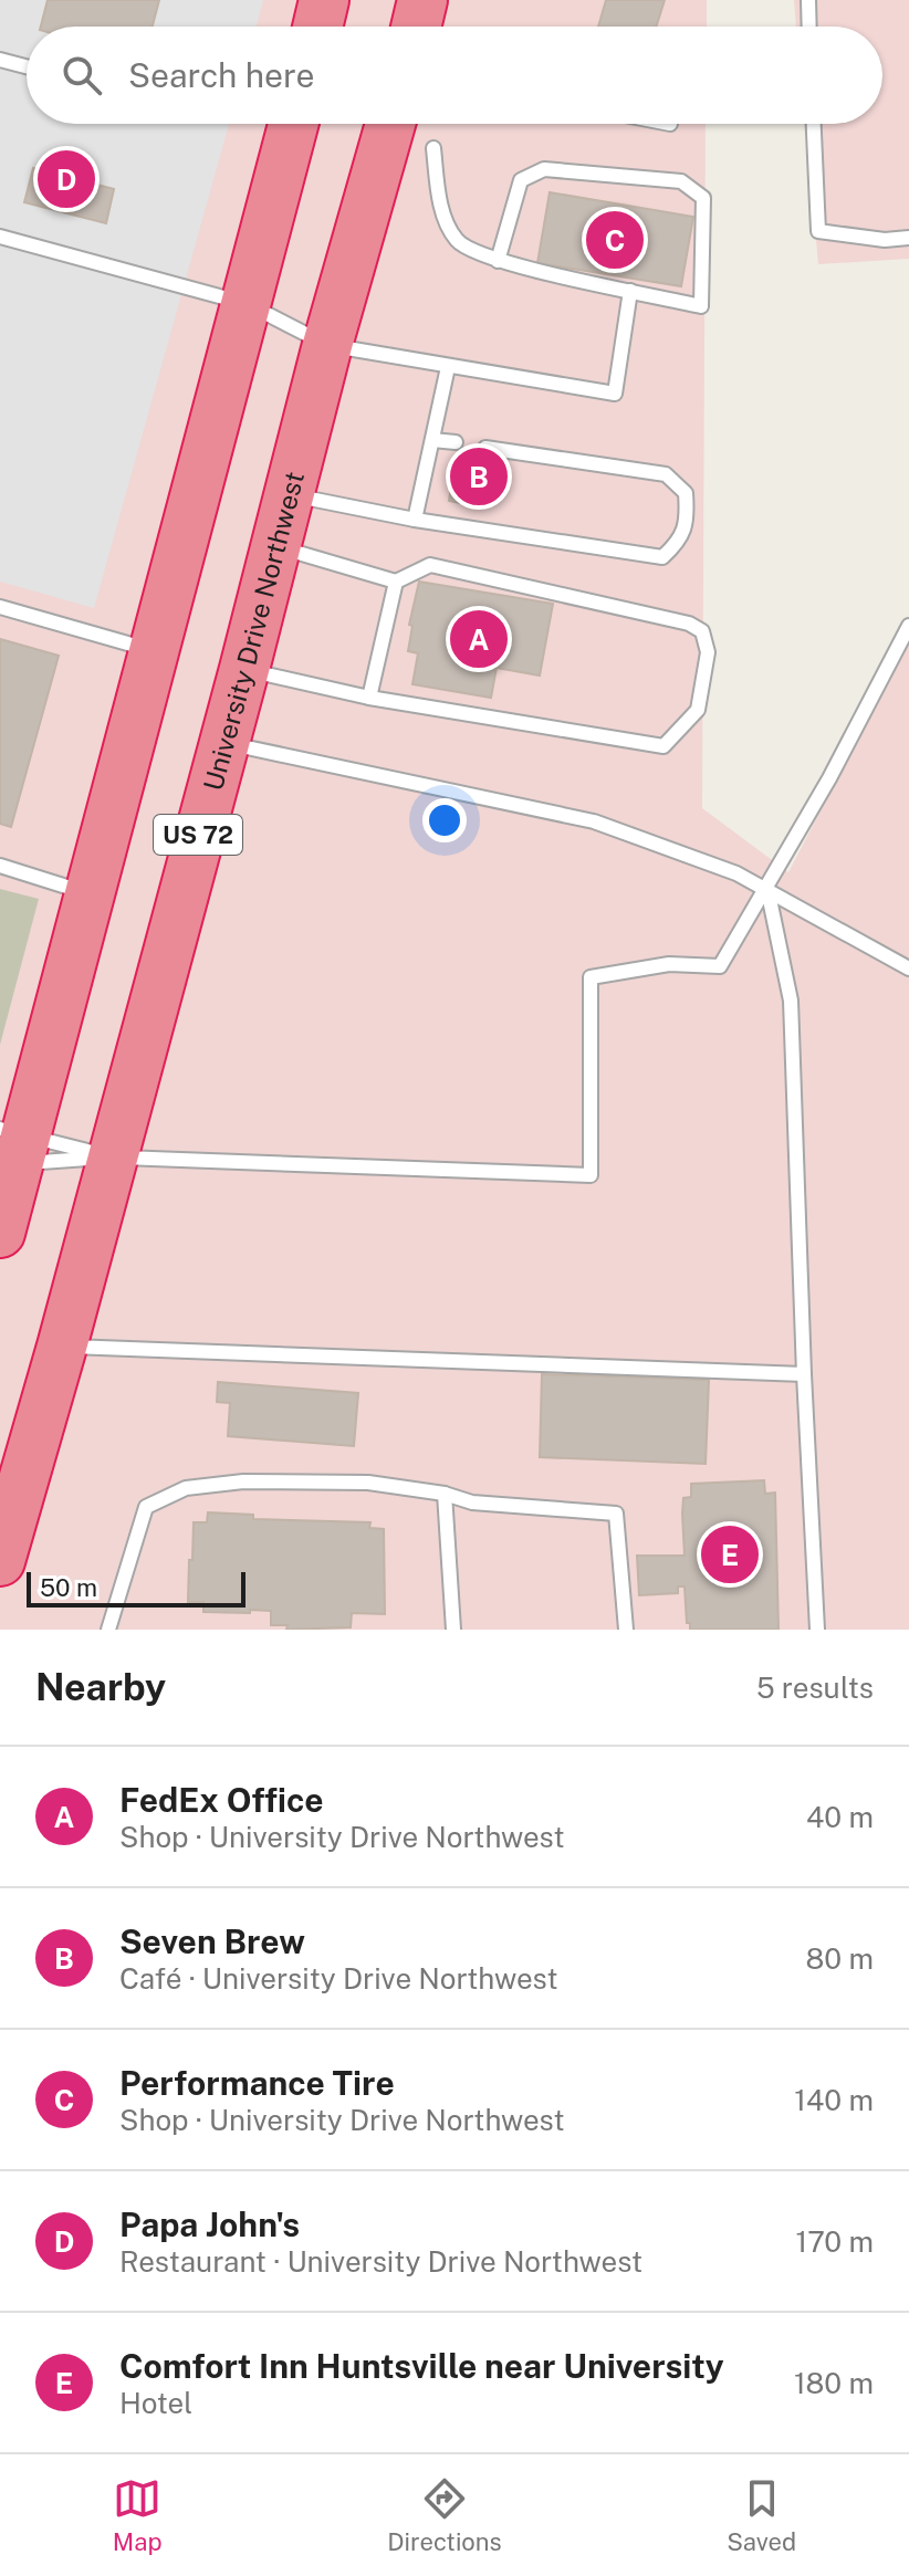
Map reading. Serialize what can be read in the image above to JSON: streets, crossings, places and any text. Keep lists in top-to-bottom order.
{
  "streets": {
    "highway": ["University Drive Northwest", "US 72"]
  },
  "scale_bar": "50 m",
  "page": {
    "search": "Search here",
    "pins": [
      "D",
      "C",
      "B",
      "A",
      "E"
    ],
    "scale": "50 m",
    "heading": ["Nearby", "5 results"],
    "list": [
      {
        "mark": "A",
        "name": "FedEx Office",
        "note": "Shop · University Drive Northwest",
        "value": "40 m"
      },
      {
        "mark": "B",
        "name": "Seven Brew",
        "note": "Café · University Drive Northwest",
        "value": "80 m"
      },
      {
        "mark": "C",
        "name": "Performance Tire",
        "note": "Shop · University Drive Northwest",
        "value": "140 m"
      },
      {
        "mark": "D",
        "name": "Papa John's",
        "note": "Restaurant · University Drive Northwest",
        "value": "170 m"
      },
      {
        "mark": "E",
        "name": "Comfort Inn Huntsville near University",
        "note": "Hotel",
        "value": "180 m"
      }
    ],
    "nav": ["Map", "Directions", "Saved"]
  }
}
